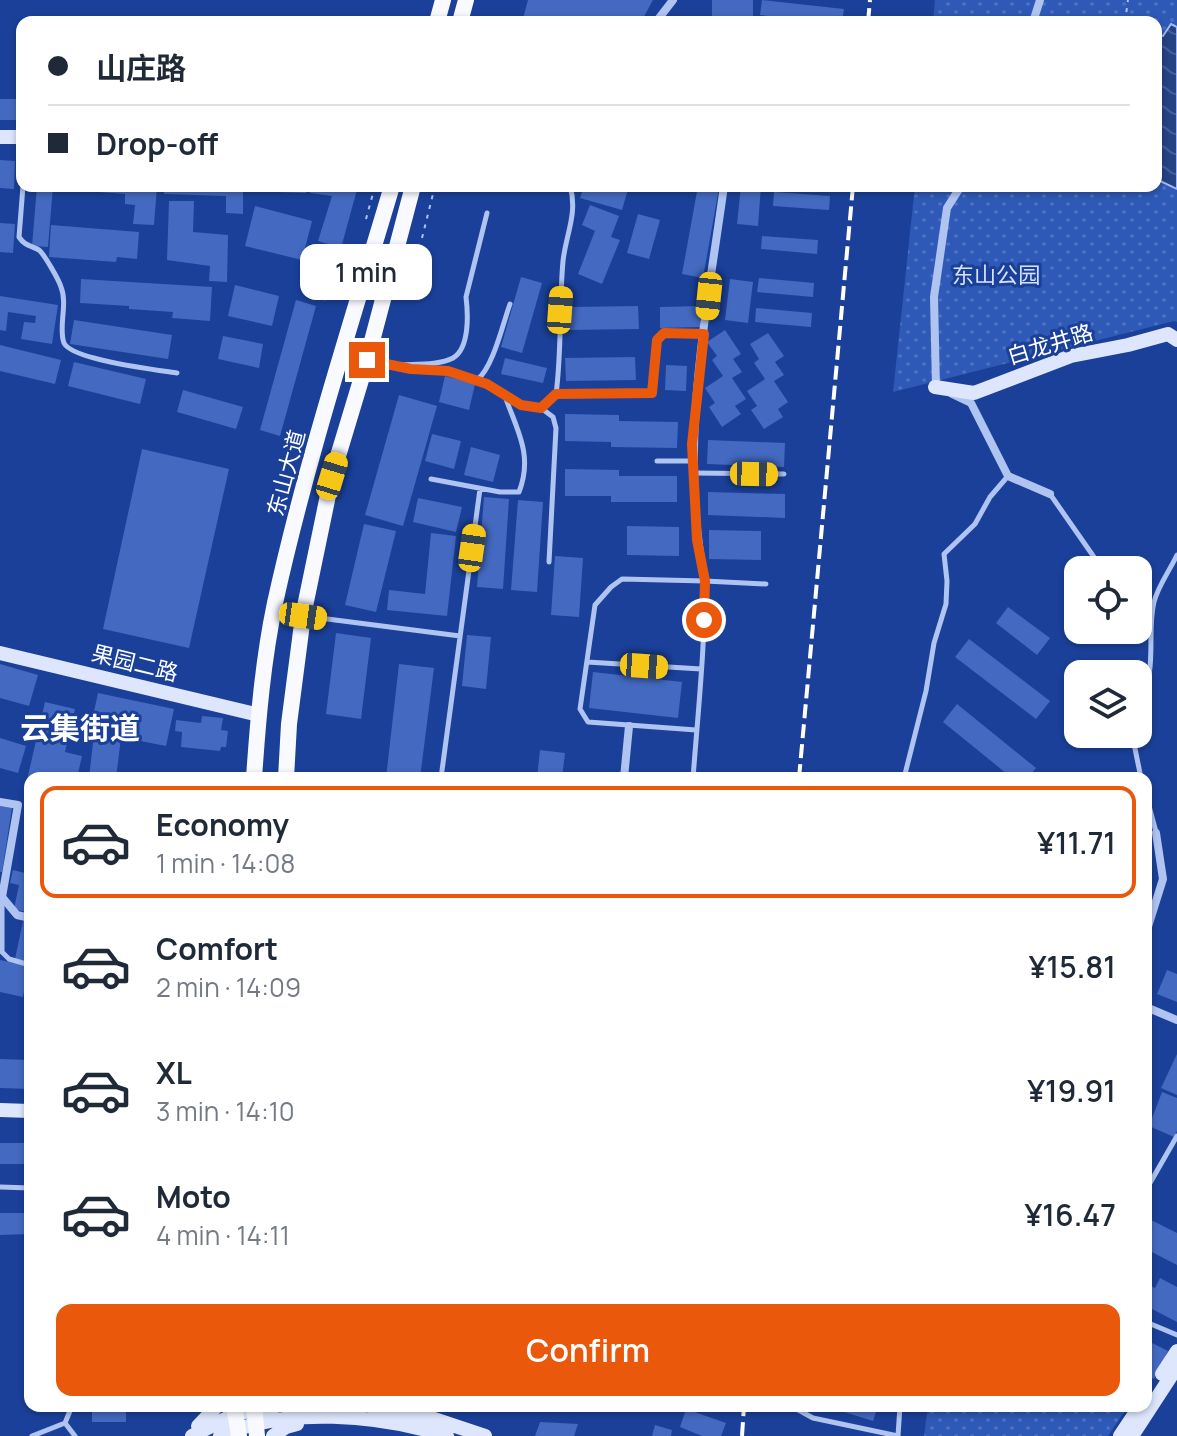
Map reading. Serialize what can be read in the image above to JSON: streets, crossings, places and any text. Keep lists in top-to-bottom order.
{
  "streets": {
    "main road": ["白龙井路", "东山大道", "果园二路"]
  },
  "crossings": [
    ["东山大道", "果园二路"]
  ],
  "districts": ["云集街道"],
  "parks": ["东山公园"],
  "page": {
    "banner": ["山庄路", "Drop-off"],
    "bubble": "1 min",
    "list": [
      {
        "name": "Economy",
        "note": "1 min · 14:08",
        "value": "¥11.71"
      },
      {
        "name": "Comfort",
        "note": "2 min · 14:09",
        "value": "¥15.81"
      },
      {
        "name": "XL",
        "note": "3 min · 14:10",
        "value": "¥19.91"
      },
      {
        "name": "Moto",
        "note": "4 min · 14:11",
        "value": "¥16.47"
      }
    ],
    "buttons": "Confirm"
  }
}
